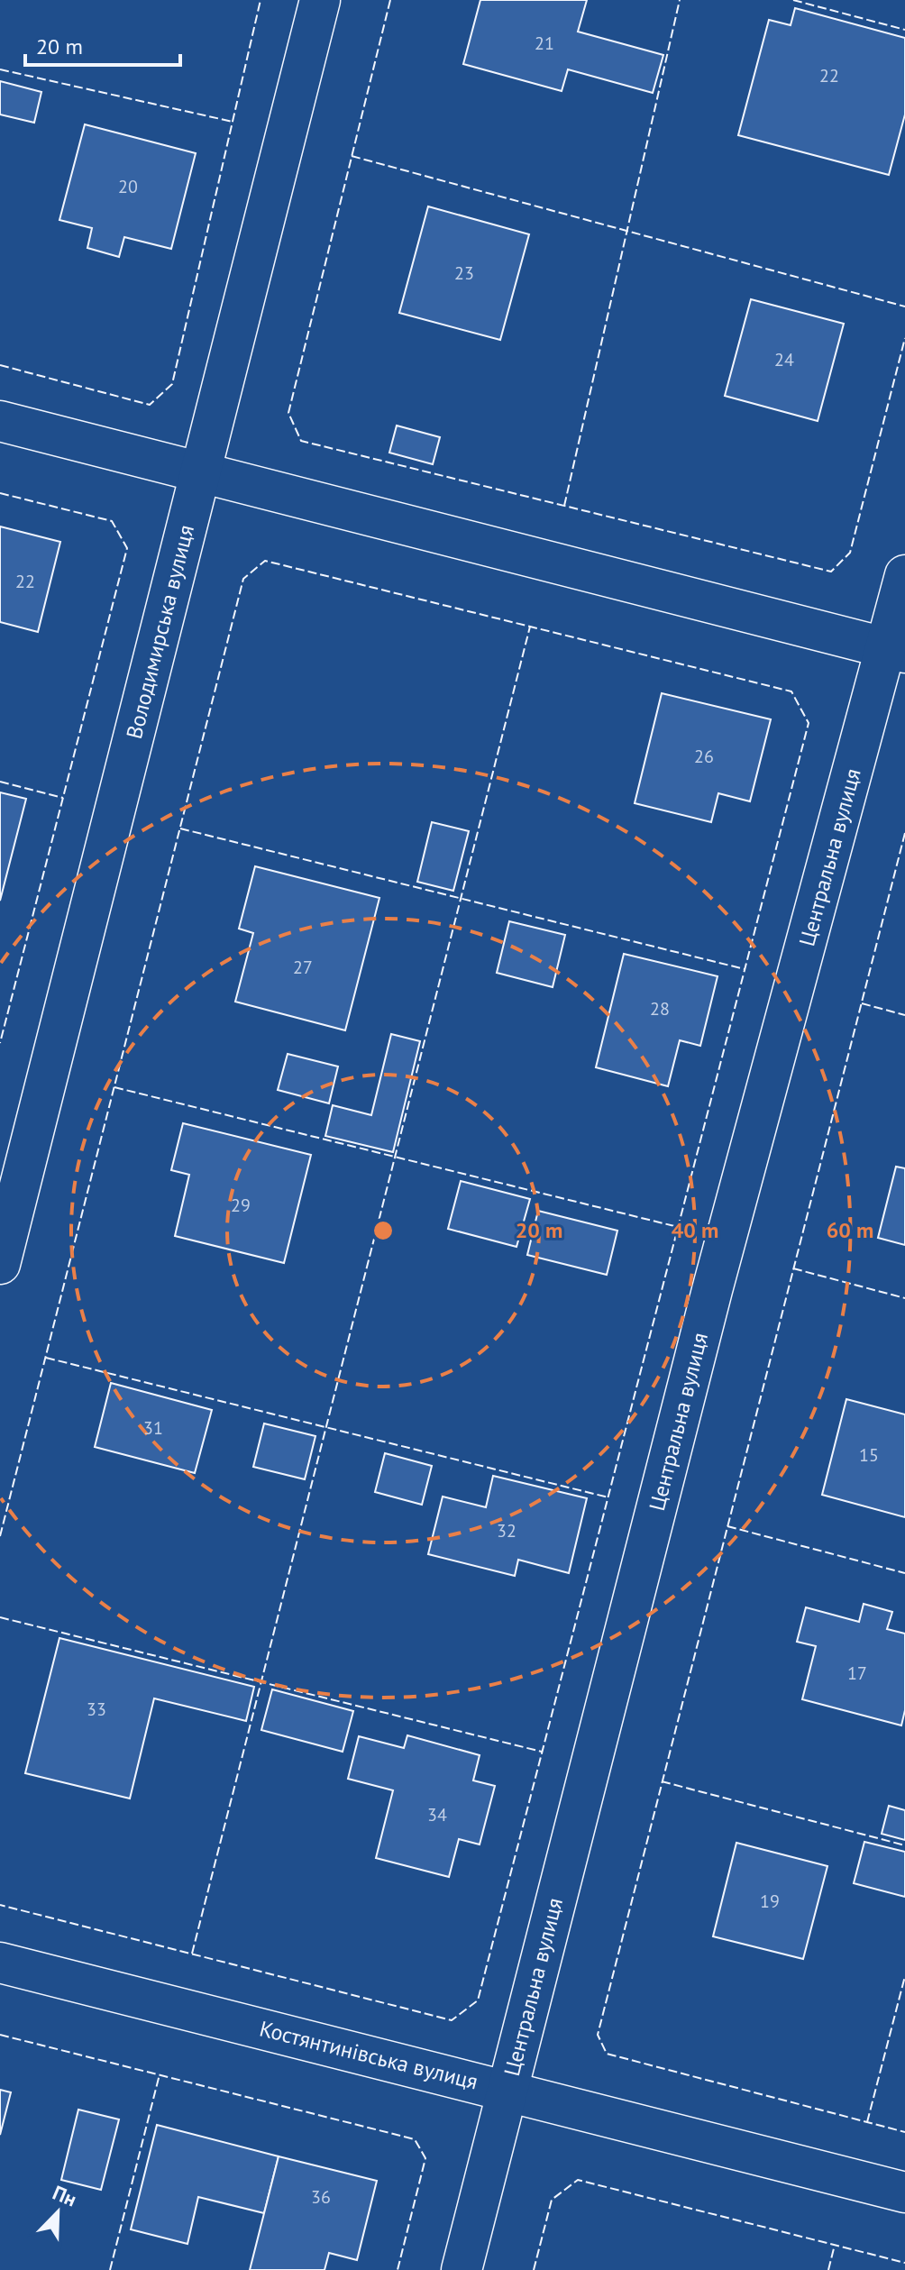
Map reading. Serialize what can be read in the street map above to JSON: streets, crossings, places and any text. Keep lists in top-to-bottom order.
{
  "streets": {
    "street": ["Володимирська вулиця", "Центральна вулиця", "Костянтинівська вулиця"]
  },
  "crossings": [
    ["Центральна вулиця", "Костянтинівська вулиця"]
  ],
  "house_numbers": [
    "21",
    "22",
    "20",
    "23",
    "24",
    "22",
    "26",
    "27",
    "28",
    "29",
    "31",
    "15",
    "32",
    "17",
    "33",
    "34",
    "19",
    "36"
  ],
  "scale_bar": "20 m",
  "north": "top right",
  "rings": ["20 m", "40 m", "60 m"]
}
